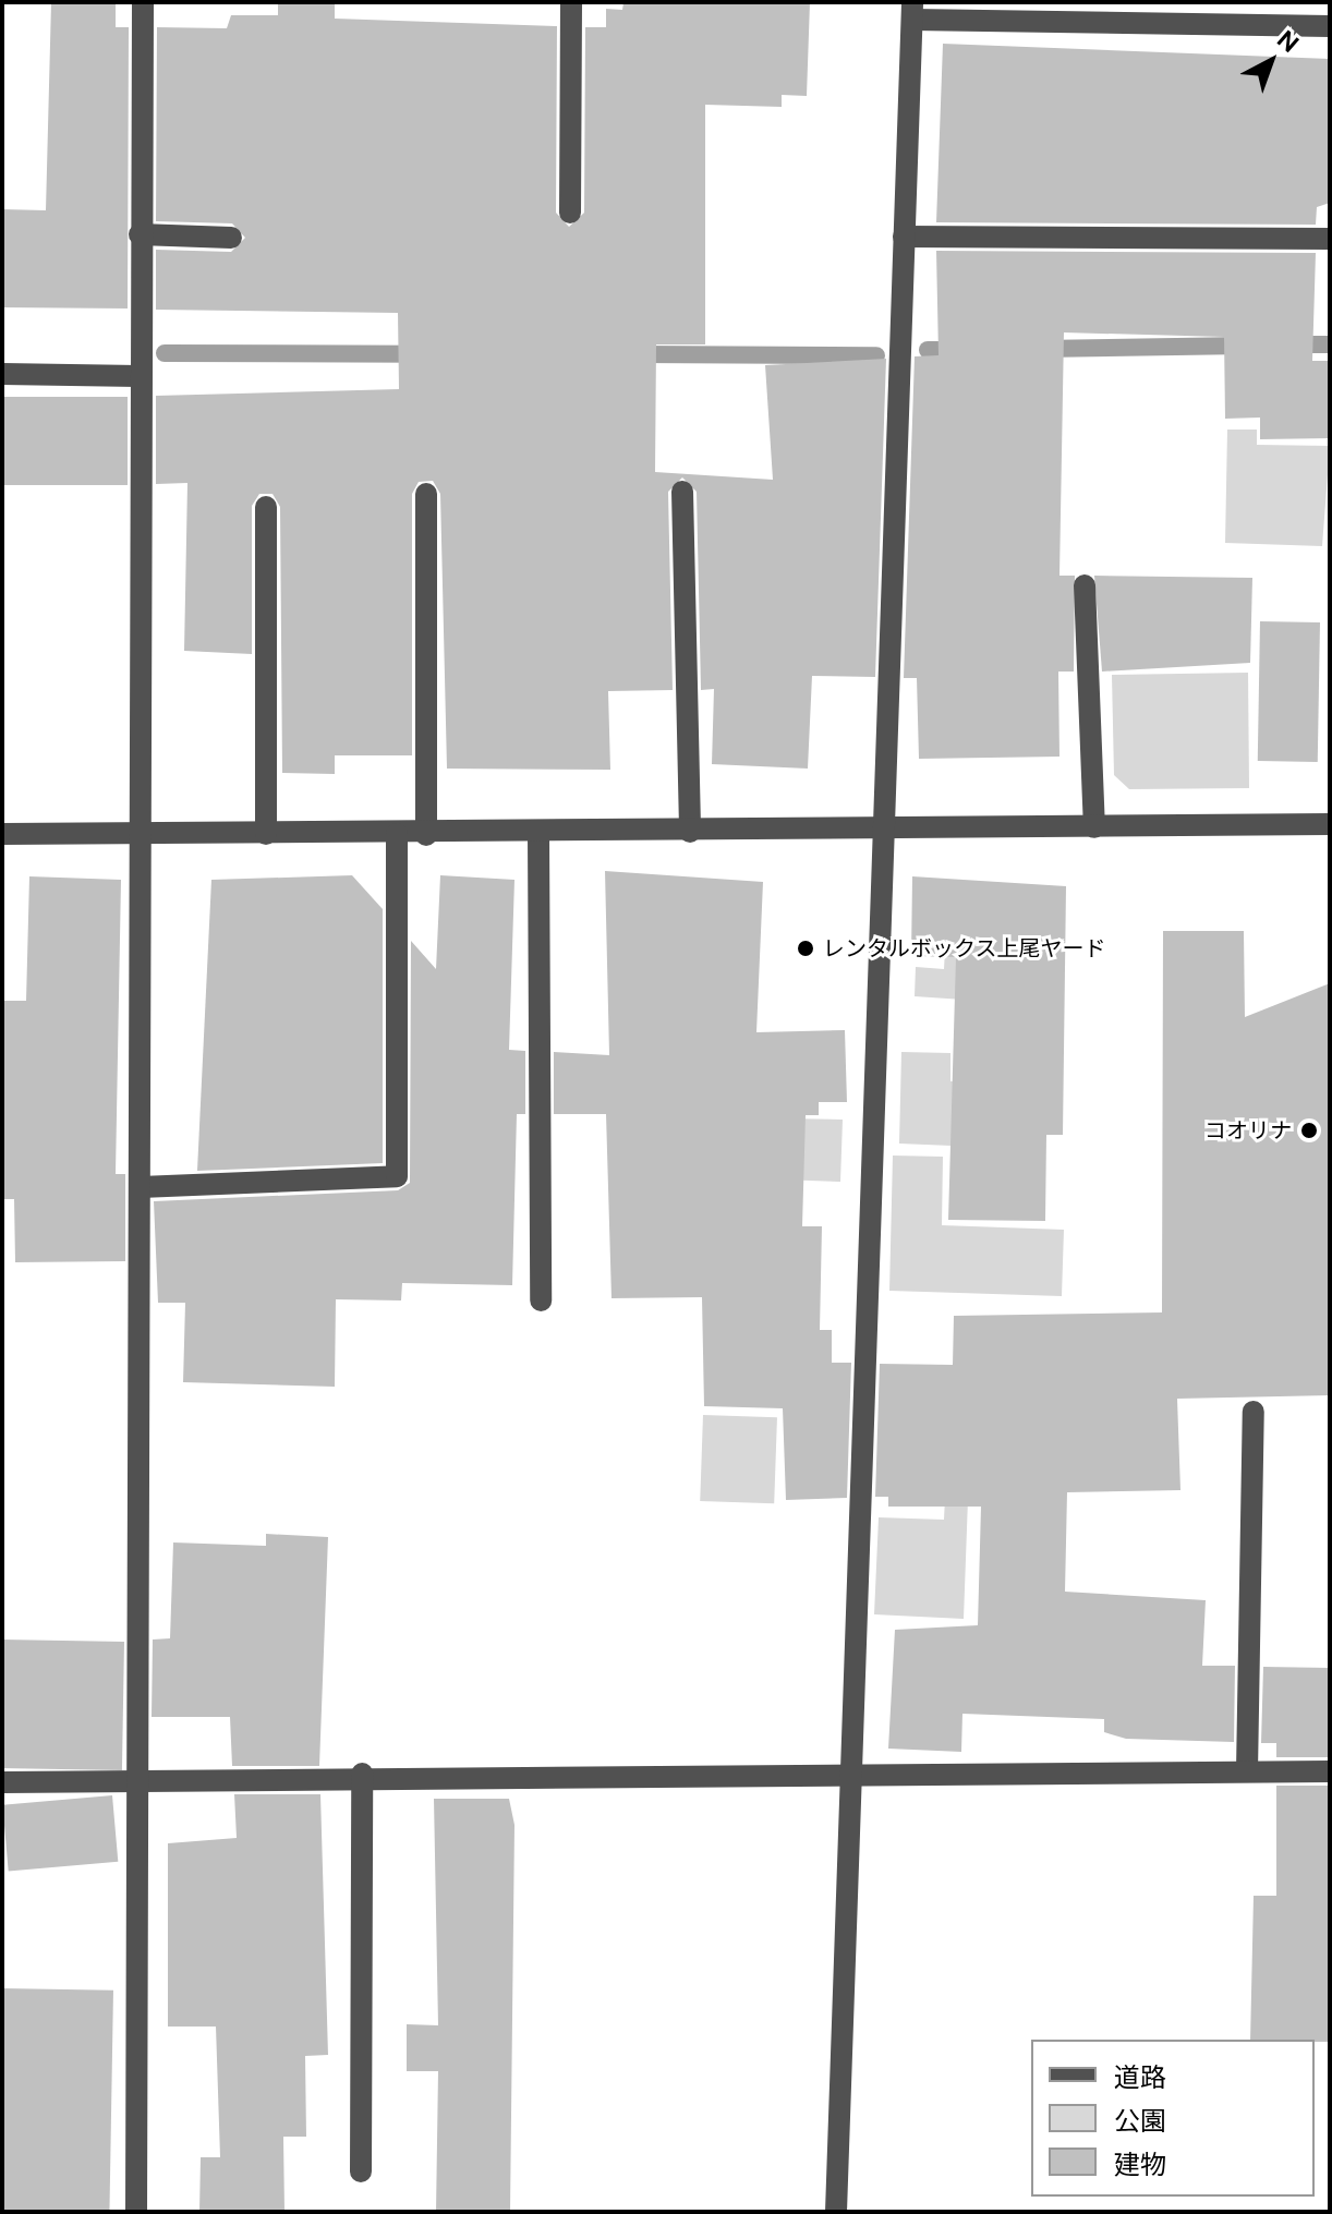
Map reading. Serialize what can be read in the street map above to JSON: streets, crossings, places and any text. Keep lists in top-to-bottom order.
{
  "places": ["レンタルボックス上尾ヤード", "コオリナ"],
  "legend": ["道路", "公園", "建物"],
  "north": "top right"
}
